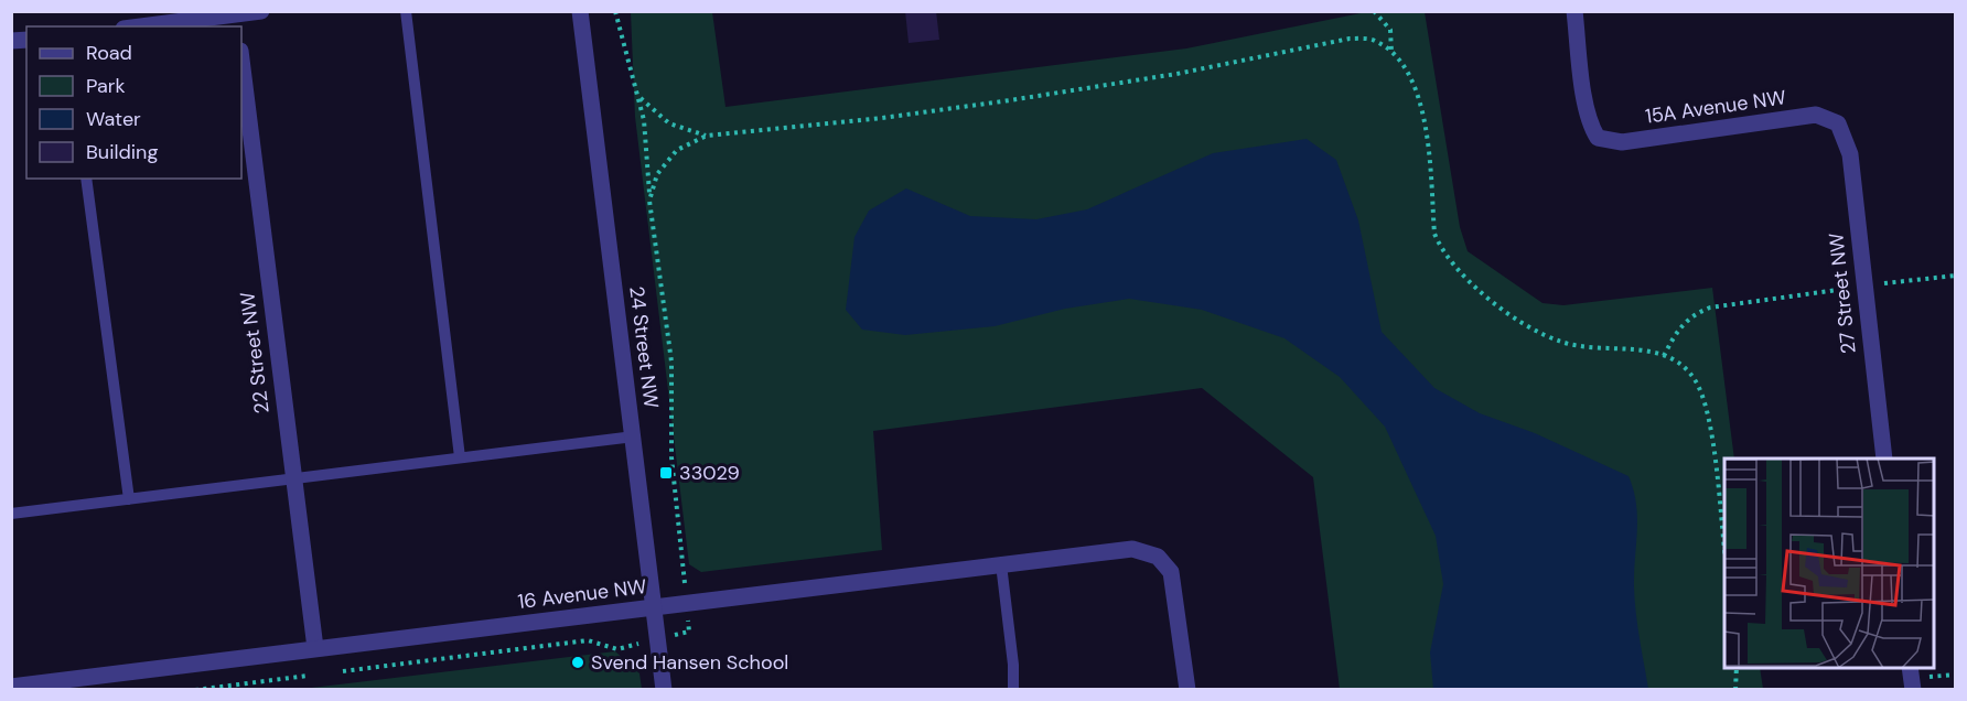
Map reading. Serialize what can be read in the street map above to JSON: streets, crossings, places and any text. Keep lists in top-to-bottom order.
{
  "streets": {
    "street": [
      "15A Avenue NW",
      "27 Street NW",
      "24 Street NW",
      "22 Street NW",
      "16 Avenue NW"
    ]
  },
  "crossings": [
    ["15A Avenue NW", "27 Street NW"],
    ["24 Street NW", "16 Avenue NW"],
    ["22 Street NW", "16 Avenue NW"]
  ],
  "places": {
    "transit": ["33029"],
    "other": ["Svend Hansen School"]
  },
  "legend": [
    "Road",
    "Park",
    "Water",
    "Building"
  ]
}
